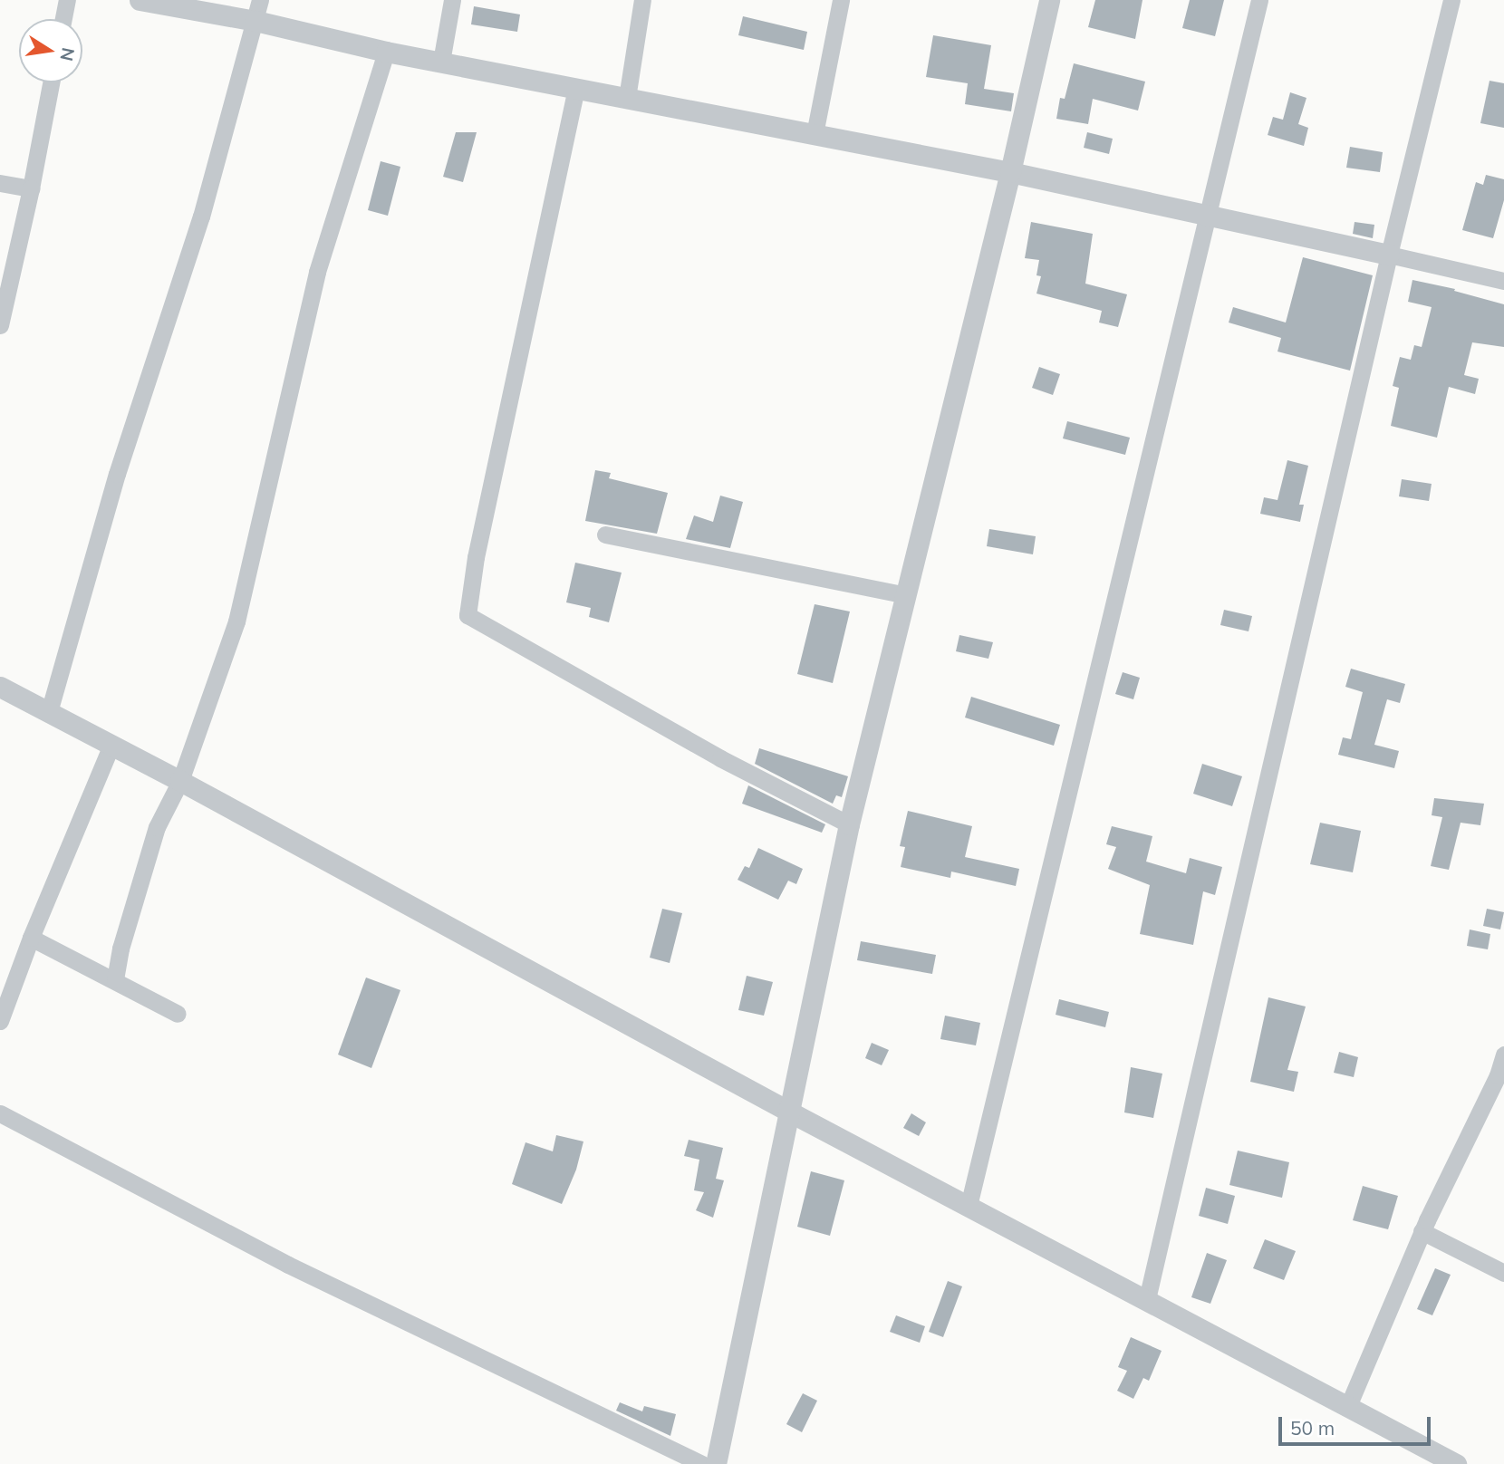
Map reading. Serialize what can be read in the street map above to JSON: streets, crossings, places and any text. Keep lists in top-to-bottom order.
{
  "scale_bar": "50 m",
  "north": "right"
}
